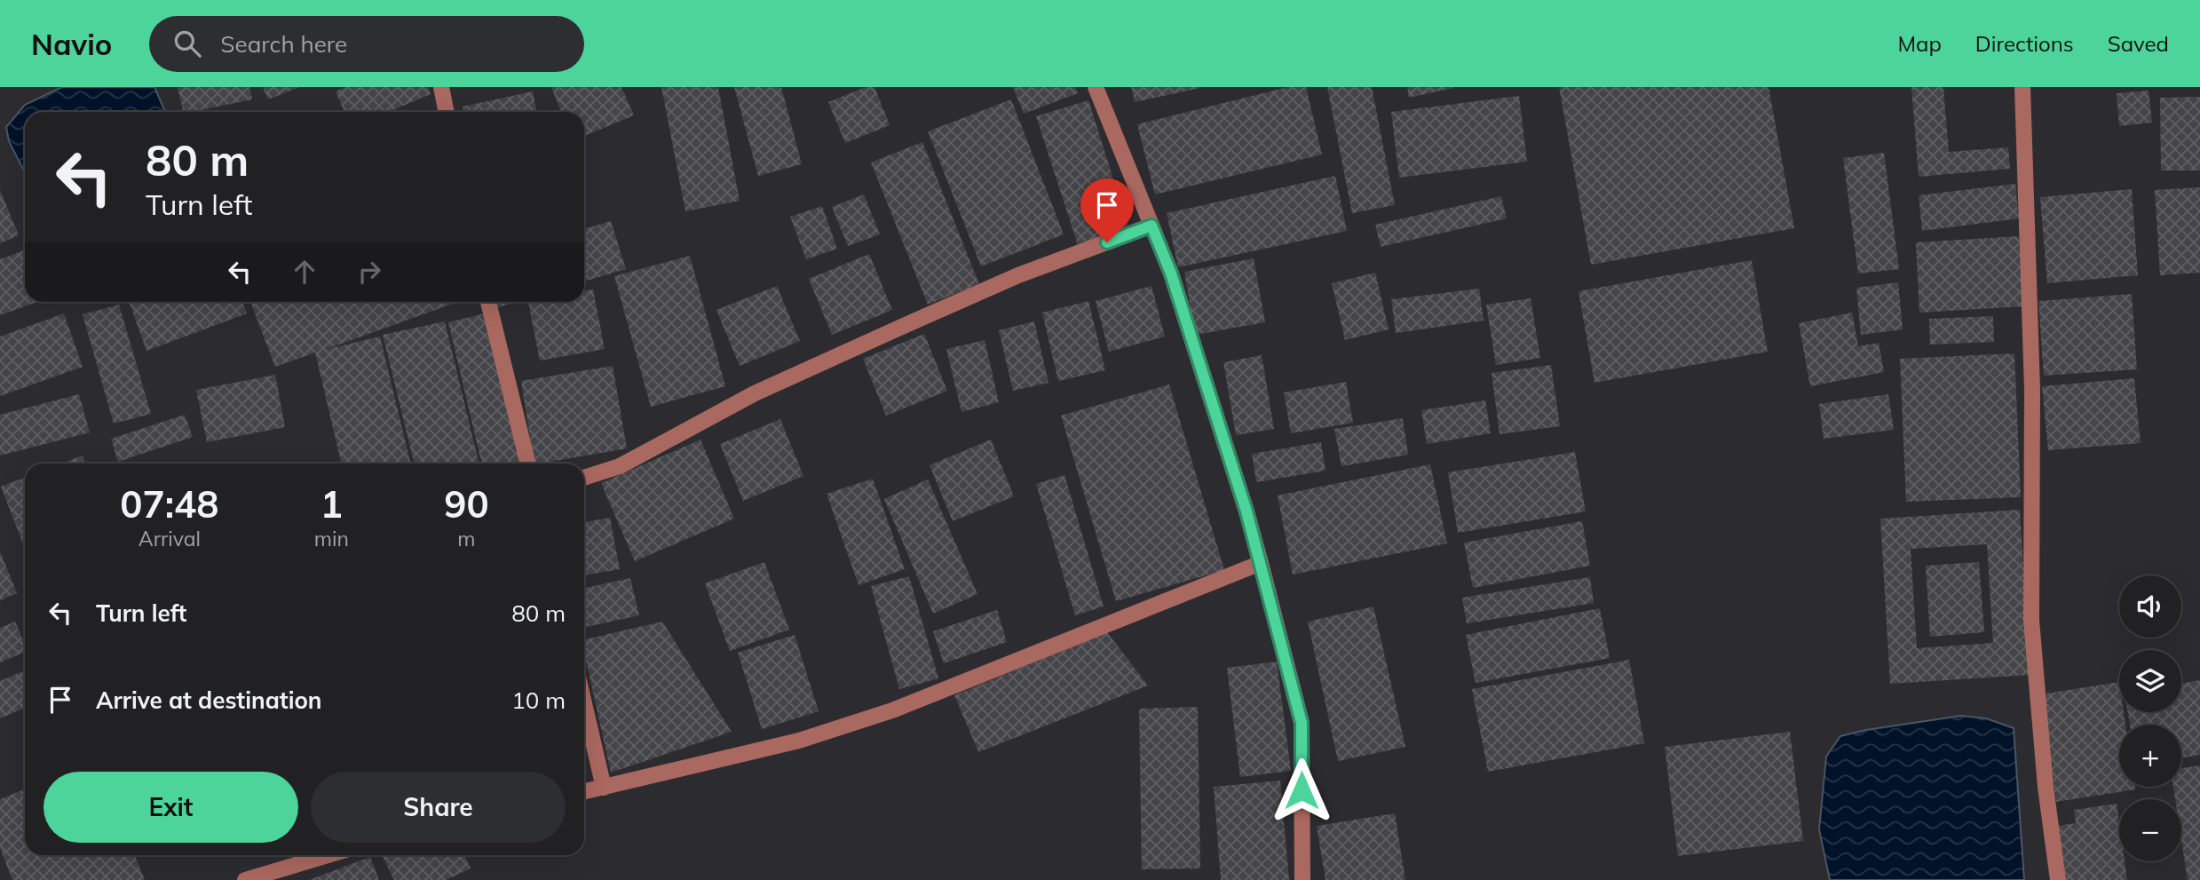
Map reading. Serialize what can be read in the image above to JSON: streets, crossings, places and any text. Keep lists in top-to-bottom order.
{
  "page": {
    "header": "Navio",
    "search": "Search here",
    "nav": ["Map", "Directions", "Saved"],
    "turn": ["80 m", "Turn left"],
    "eta": [
      "07:48",
      "Arrival",
      "1",
      "min",
      "90",
      "m"
    ],
    "list": [
      {
        "name": "Turn left",
        "value": "80 m"
      },
      {
        "name": "Arrive at destination",
        "value": "10 m"
      }
    ],
    "map_buttons": ["+", "−"],
    "buttons": ["Exit", "Share"]
  }
}
